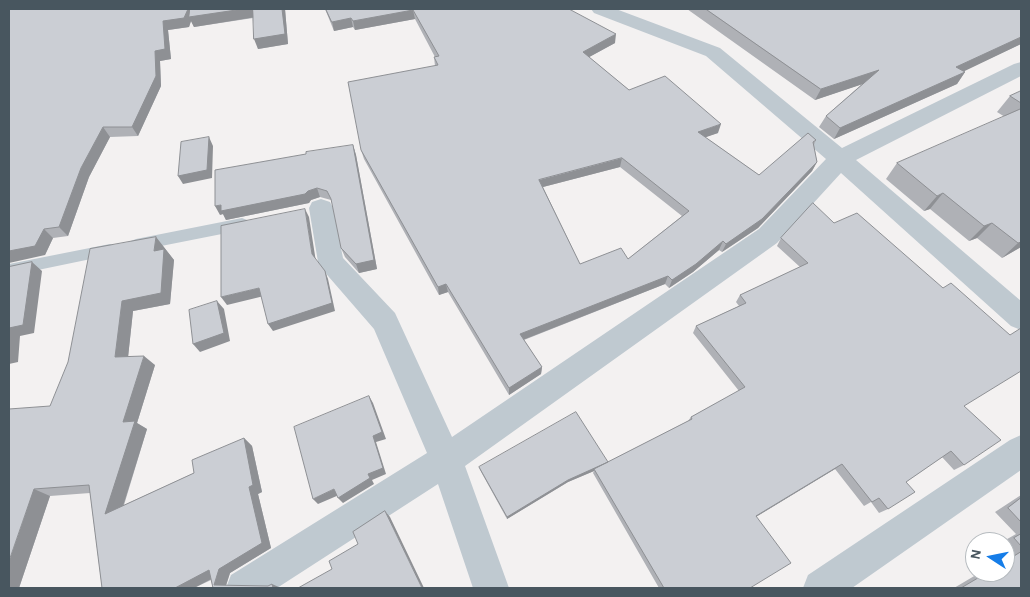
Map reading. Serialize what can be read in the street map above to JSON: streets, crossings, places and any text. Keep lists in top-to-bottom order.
{
  "north": "left"
}
